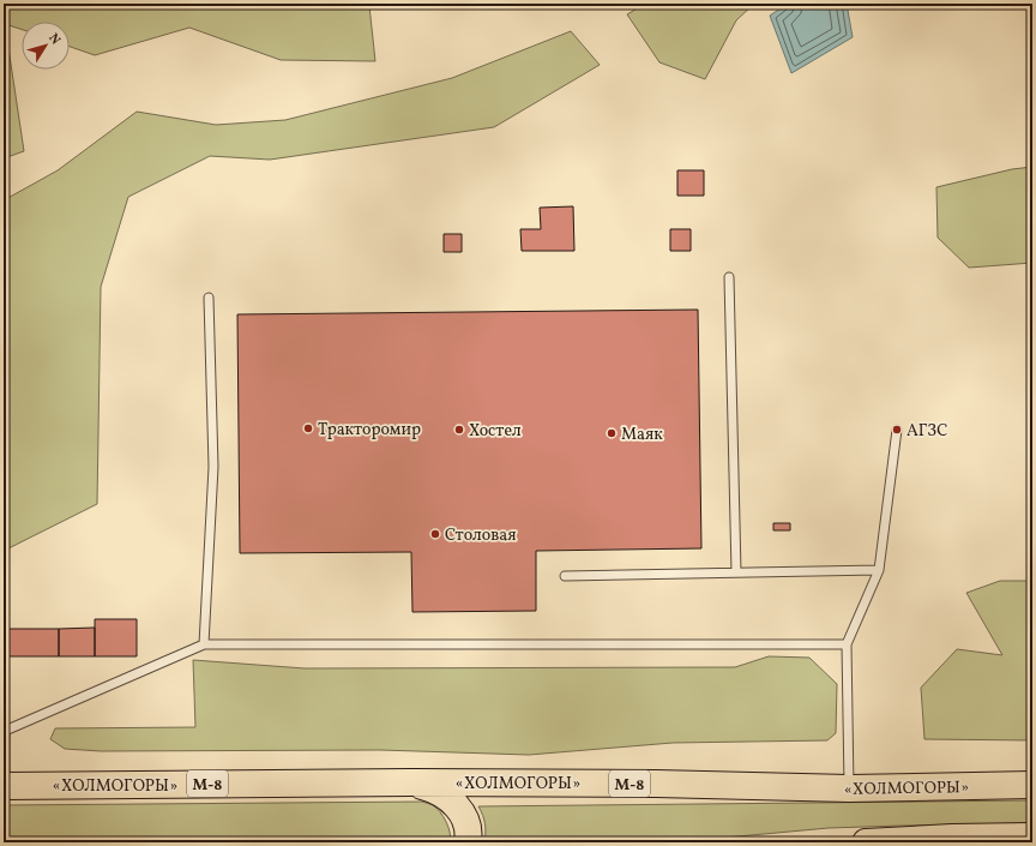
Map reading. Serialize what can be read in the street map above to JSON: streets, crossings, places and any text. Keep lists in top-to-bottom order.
{
  "streets": {
    "highway": ["«ХОЛМОГОРЫ»", "М-8"]
  },
  "places": [
    "Тракторомир",
    "Хостел",
    "АГЗС",
    "Маяк",
    "Столовая"
  ],
  "north": "top right"
}
